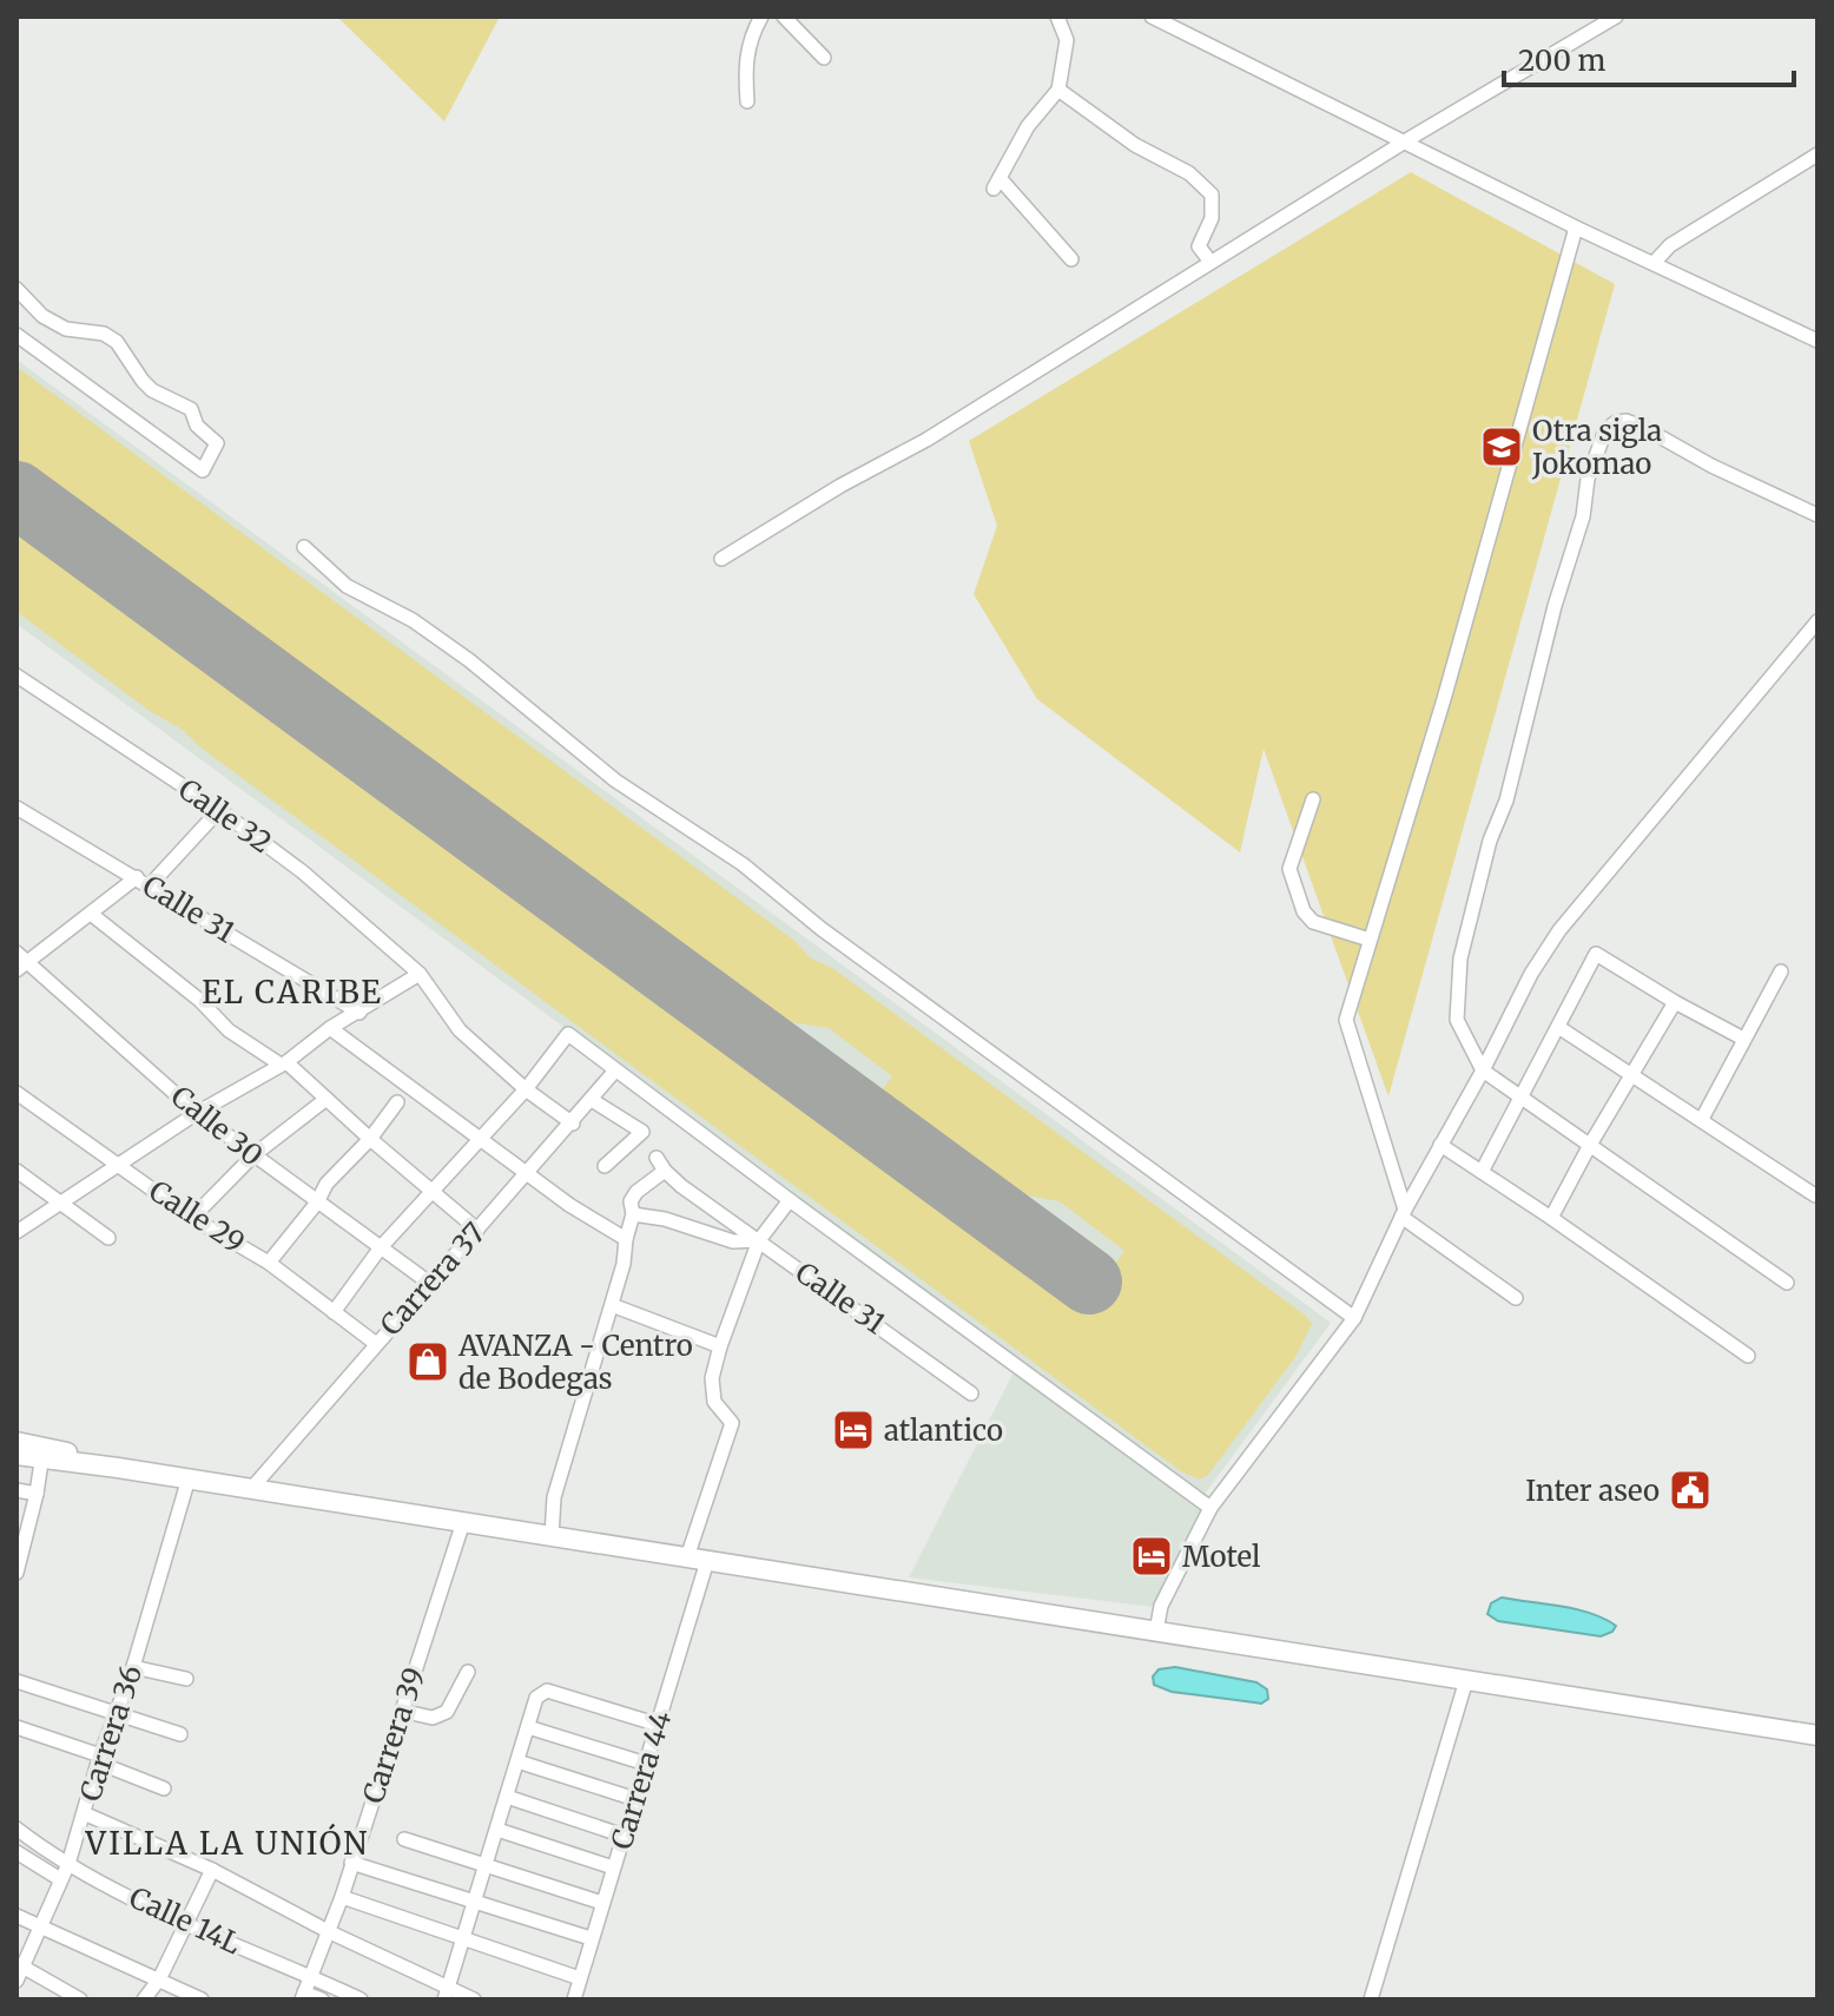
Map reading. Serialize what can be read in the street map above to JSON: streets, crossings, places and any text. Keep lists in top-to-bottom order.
{
  "streets": {
    "street": [
      "Calle 32",
      "Calle 31",
      "Calle 30",
      "Calle 29",
      "Carrera 37",
      "Carrera 36",
      "Carrera 39",
      "Carrera 44",
      "Calle 14L"
    ]
  },
  "crossings": [
    ["Calle 32", "Carrera 37"],
    ["Calle 30", "Carrera 37"],
    ["Calle 29", "Carrera 37"],
    ["Carrera 36", "Calle 14L"],
    ["Carrera 39", "Calle 14L"]
  ],
  "districts": ["EL CARIBE", "VILLA LA UNIÓN"],
  "places": {
    "school or university": ["Otra sigla Jokomao"],
    "shop": ["AVANZA - Centro de Bodegas"],
    "hotel": ["atlantico", "Motel"],
    "public building": ["Inter aseo"]
  },
  "scale_bar": "200 m"
}
